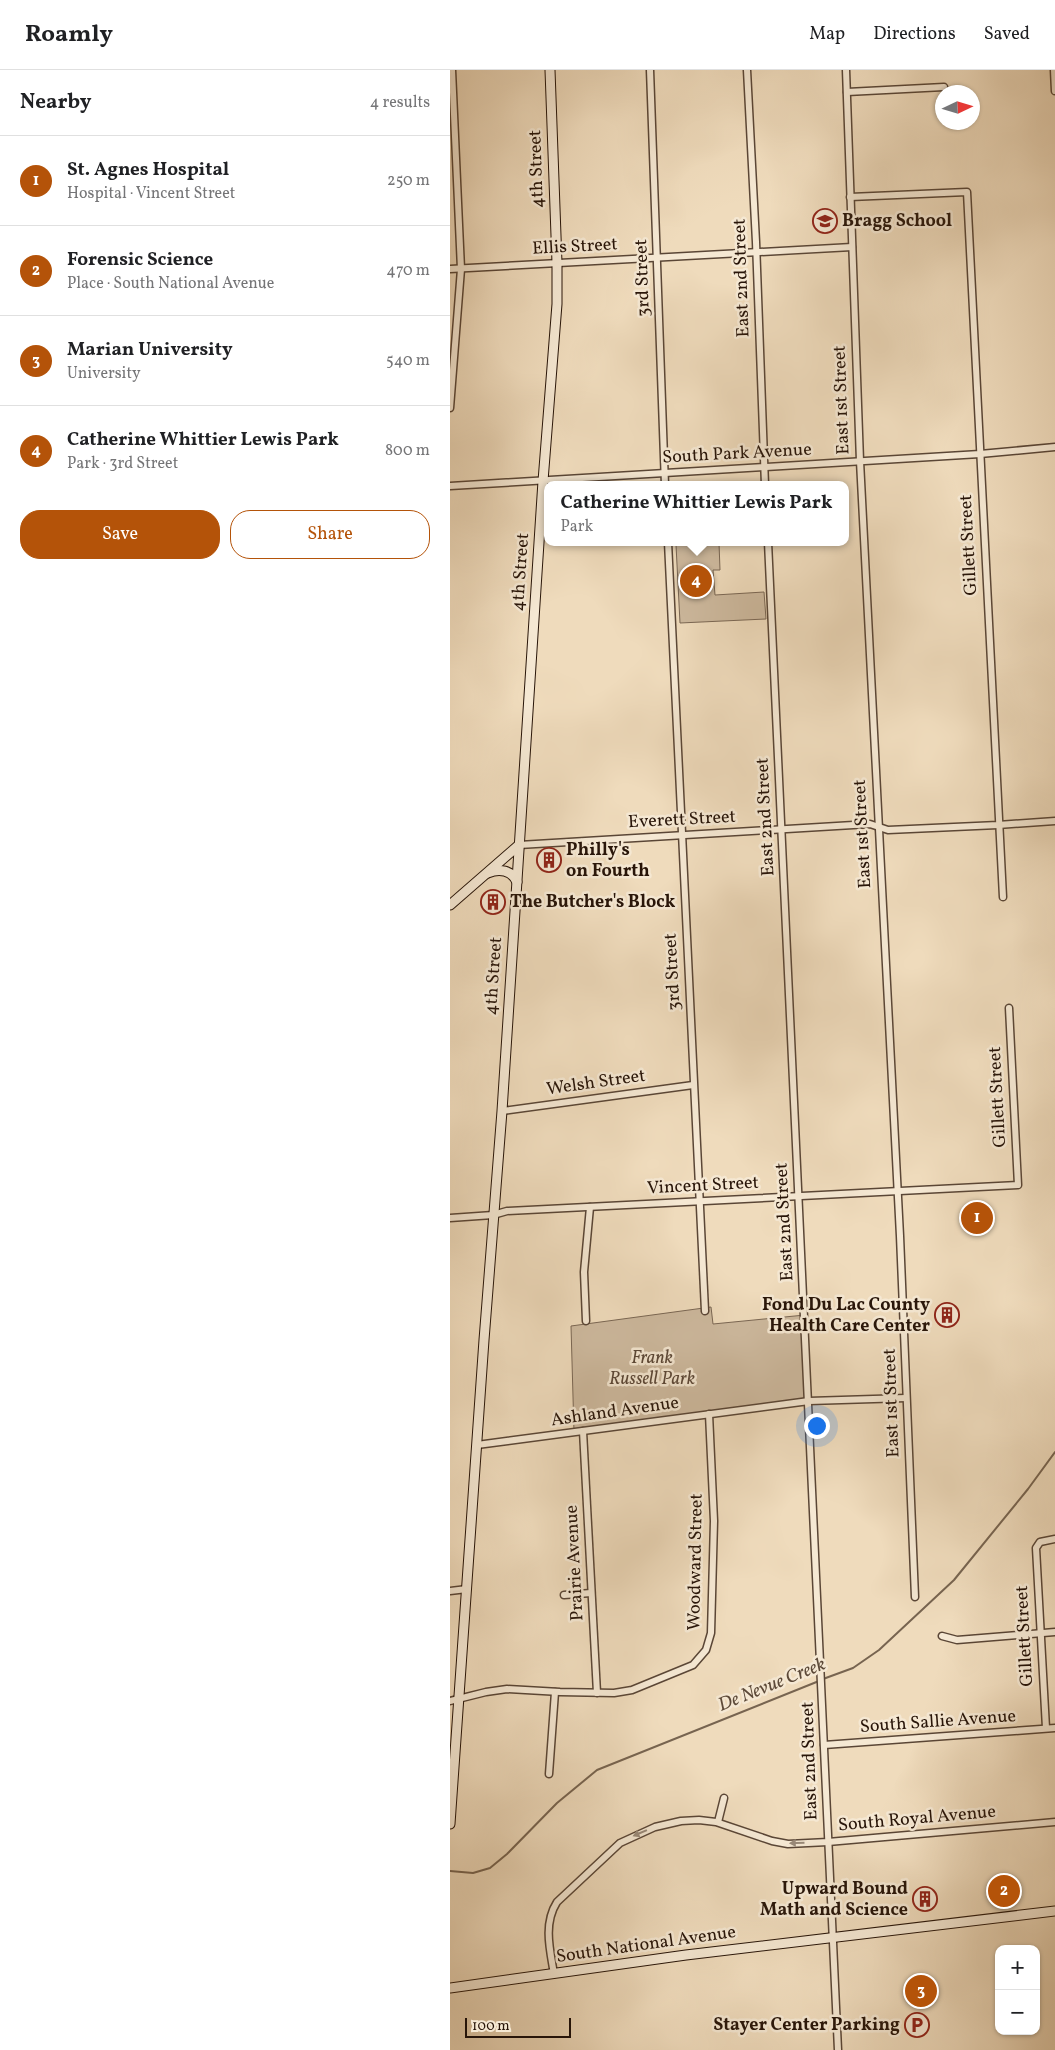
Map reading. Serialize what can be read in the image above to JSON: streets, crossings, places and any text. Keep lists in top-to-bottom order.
{
  "streets": {
    "street": [
      "4th Street",
      "Ellis Street",
      "3rd Street",
      "East 2nd Street",
      "East 1st Street",
      "South Park Avenue",
      "Gillett Street",
      "Everett Street",
      "Welsh Street",
      "Vincent Street",
      "Ashland Avenue",
      "Woodward Street",
      "Prairie Avenue",
      "South Sallie Avenue",
      "South Royal Avenue",
      "South National Avenue"
    ]
  },
  "crossings": [
    ["4th Street", "Ellis Street"],
    ["4th Street", "South Park Avenue"],
    ["4th Street", "Everett Street"],
    ["4th Street", "Welsh Street"],
    ["4th Street", "Vincent Street"],
    ["4th Street", "Ashland Avenue"],
    ["4th Street", "Woodward Street"],
    ["Ellis Street", "3rd Street"],
    ["Ellis Street", "East 2nd Street"],
    ["Ellis Street", "East 1st Street"],
    ["3rd Street", "South Park Avenue"],
    ["3rd Street", "Everett Street"],
    ["3rd Street", "Welsh Street"],
    ["3rd Street", "Vincent Street"],
    ["East 2nd Street", "South Park Avenue"],
    ["East 2nd Street", "Everett Street"],
    ["East 2nd Street", "Vincent Street"],
    ["East 2nd Street", "Ashland Avenue"],
    ["East 2nd Street", "South Sallie Avenue"],
    ["East 2nd Street", "South Royal Avenue"],
    ["East 2nd Street", "South National Avenue"],
    ["East 1st Street", "South Park Avenue"],
    ["East 1st Street", "Gillett Street"],
    ["East 1st Street", "Everett Street"],
    ["East 1st Street", "Vincent Street"],
    ["East 1st Street", "Ashland Avenue"],
    ["South Park Avenue", "Gillett Street"],
    ["Gillett Street", "Everett Street"],
    ["Gillett Street", "Vincent Street"],
    ["Gillett Street", "South Sallie Avenue"],
    ["Ashland Avenue", "Woodward Street"],
    ["Ashland Avenue", "Prairie Avenue"],
    ["Woodward Street", "Prairie Avenue"],
    ["South Royal Avenue", "South National Avenue"]
  ],
  "one_way": ["South Royal Avenue"],
  "water": ["De Nevue Creek"],
  "parks": ["Frank Russell Park"],
  "places": {
    "school or university": ["Bragg School"],
    "building": [
      "Philly's on Fourth",
      "The Butcher's Block",
      "Fond Du Lac County Health Care Center",
      "Upward Bound Math and Science"
    ],
    "parking": ["Stayer Center Parking"]
  },
  "scale_bar": "100 m",
  "north": "right",
  "page": {
    "header": "Roamly",
    "nav": ["Map", "Directions", "Saved"],
    "heading": ["Nearby", "4 results"],
    "list": [
      {
        "mark": "1",
        "name": "St. Agnes Hospital",
        "note": "Hospital · Vincent Street",
        "value": "250 m"
      },
      {
        "mark": "2",
        "name": "Forensic Science",
        "note": "Place · South National Avenue",
        "value": "470 m"
      },
      {
        "mark": "3",
        "name": "Marian University",
        "note": "University",
        "value": "540 m"
      },
      {
        "mark": "4",
        "name": "Catherine Whittier Lewis Park",
        "note": "Park · 3rd Street",
        "value": "800 m"
      }
    ],
    "popup": ["Catherine Whittier Lewis Park", "Park"],
    "buttons": ["Save", "Share"],
    "pins": [
      "4",
      "1",
      "2",
      "3"
    ],
    "map_buttons": ["+", "−"],
    "scale": "100 m"
  }
}
